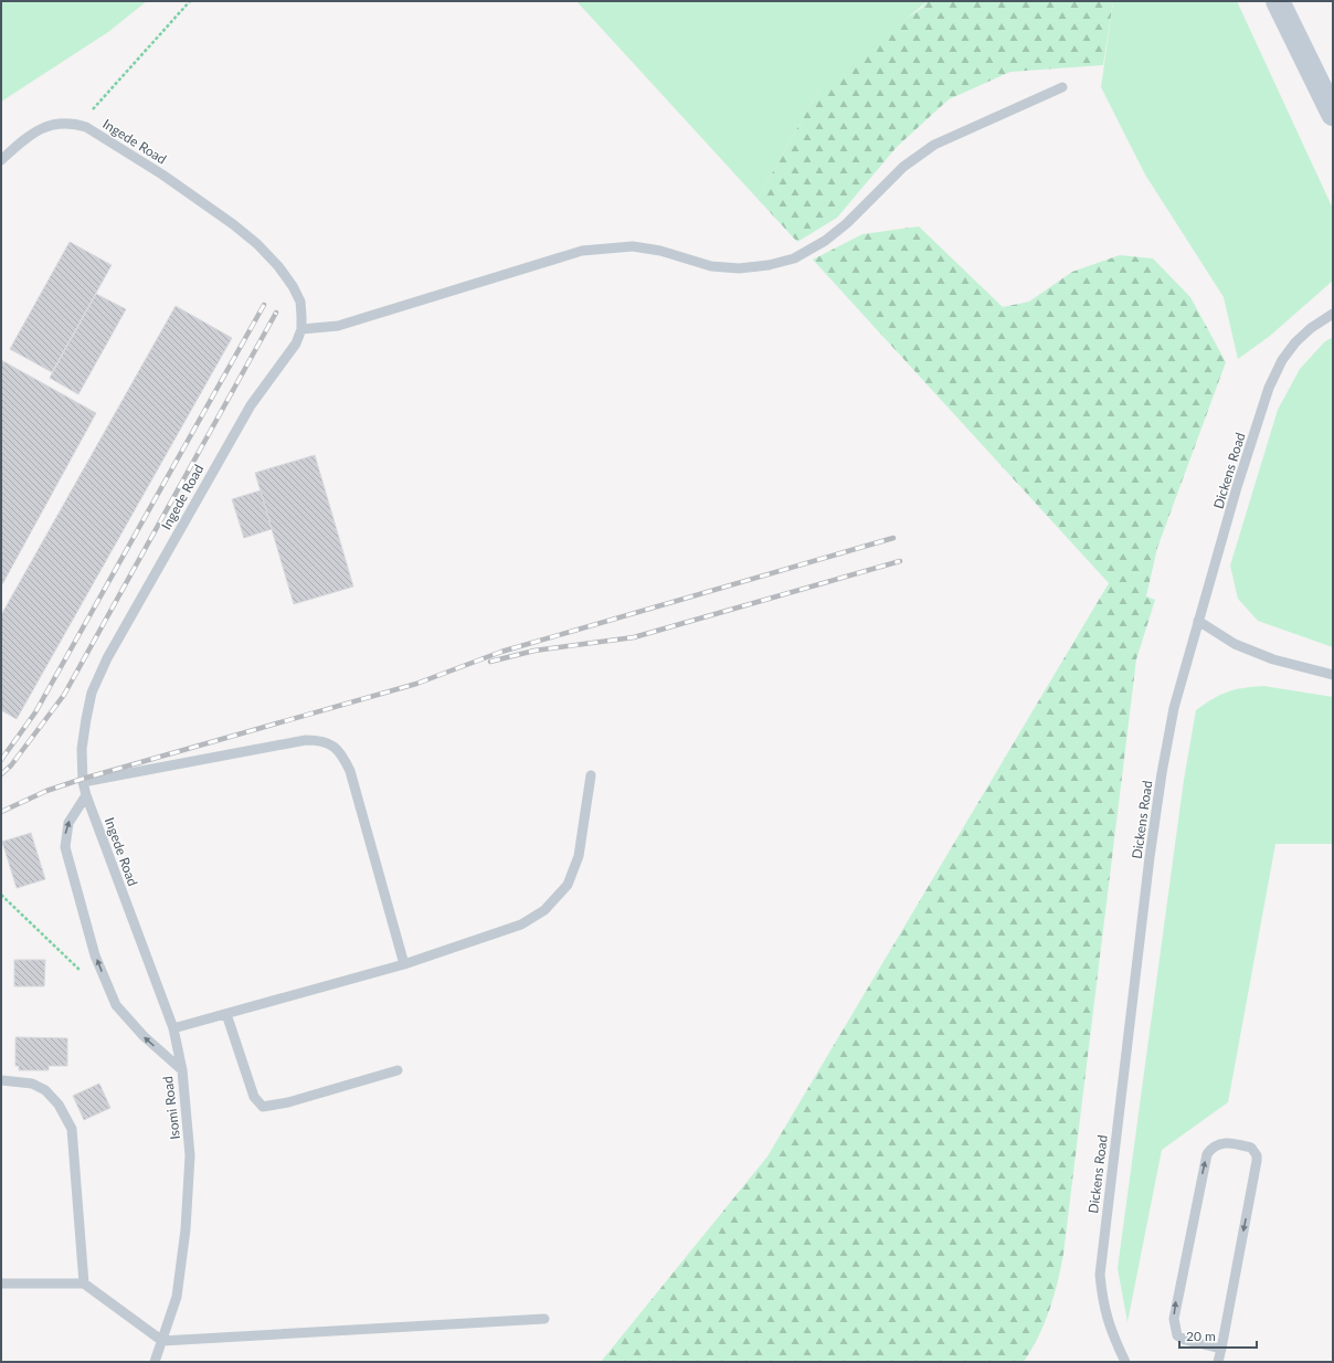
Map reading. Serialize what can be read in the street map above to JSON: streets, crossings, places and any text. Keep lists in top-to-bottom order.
{
  "streets": {
    "lane": ["Ingede Road", "Dickens Road", "Isomi Road"]
  },
  "crossings": [
    ["Ingede Road", "Isomi Road"]
  ],
  "one_way": ["Isomi Road"],
  "scale_bar": "20 m"
}
